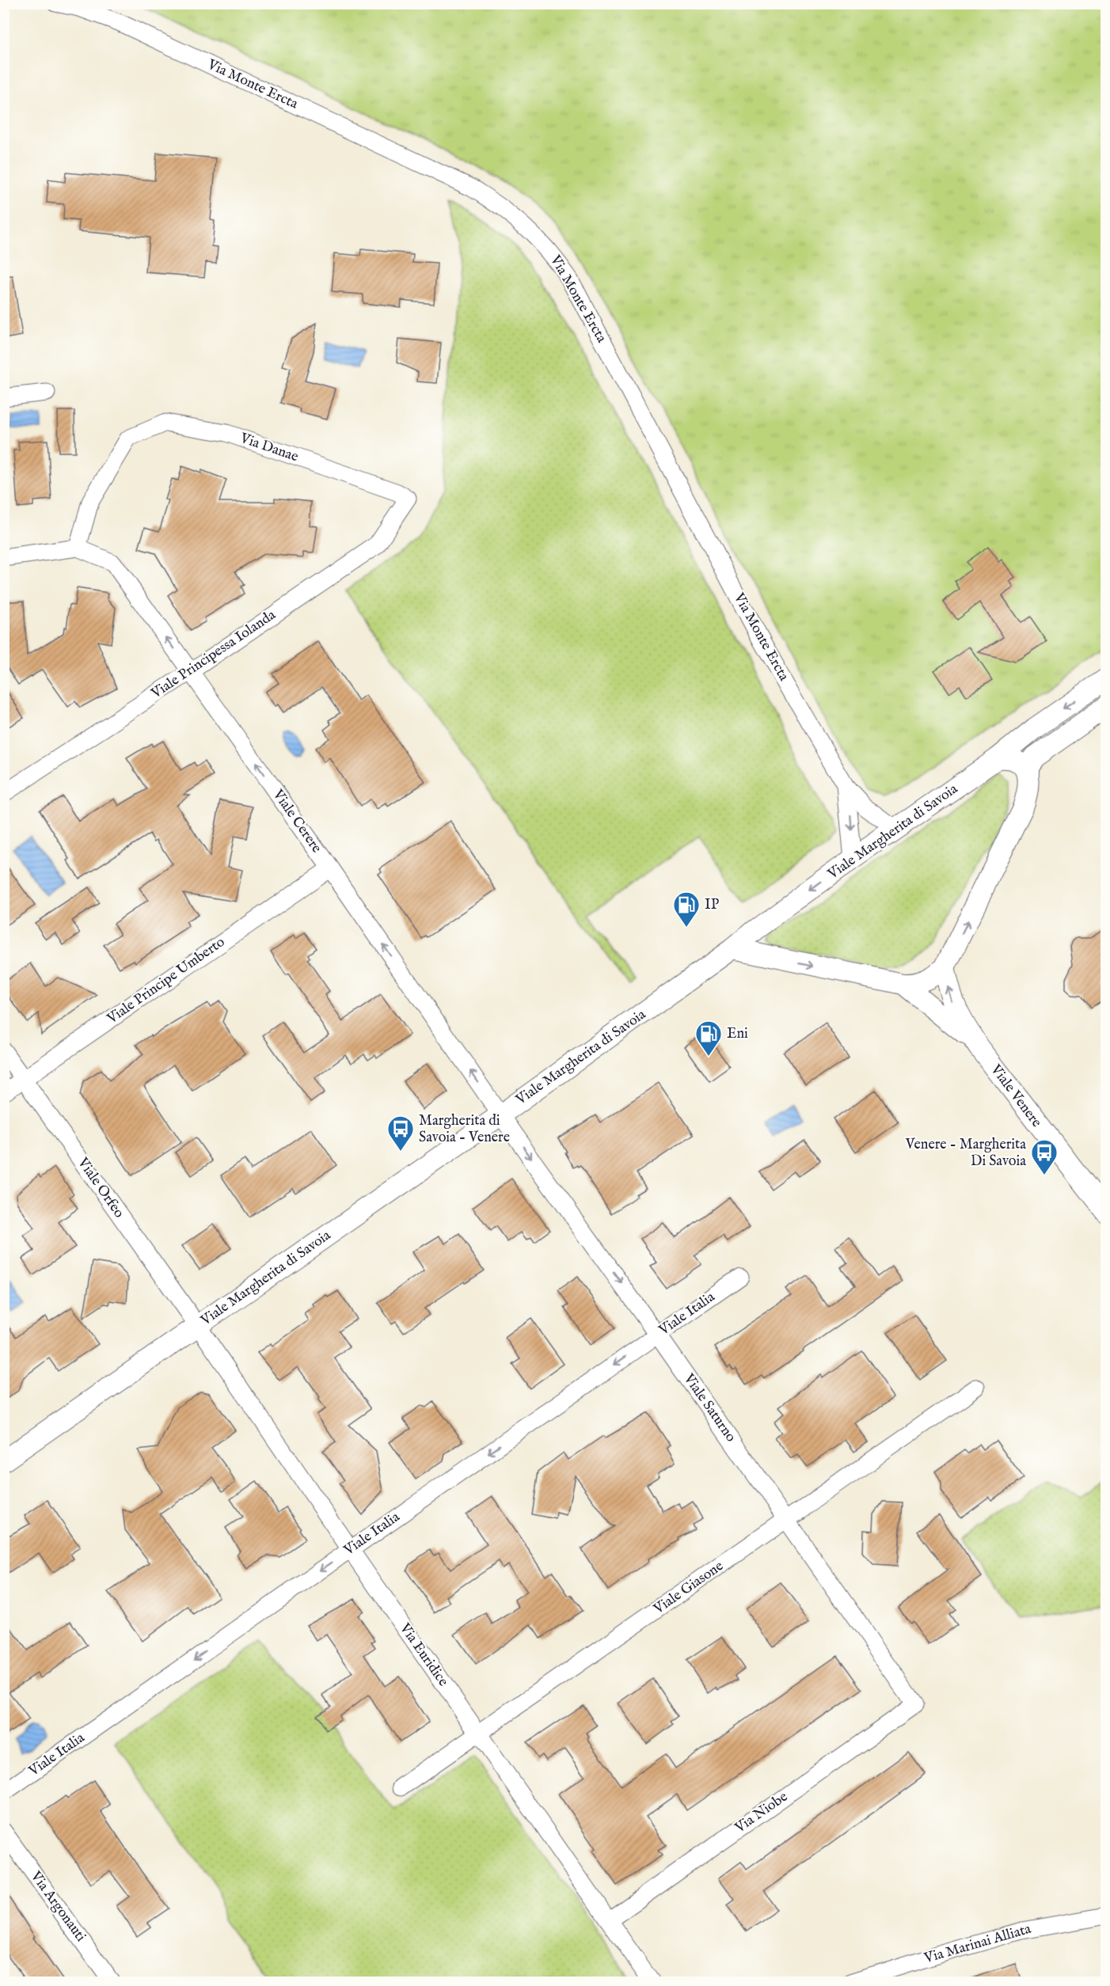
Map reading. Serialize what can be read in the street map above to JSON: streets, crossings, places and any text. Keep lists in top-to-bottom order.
{
  "streets": {
    "street": [
      "Via Monte Ercta",
      "Via Danae",
      "Viale Principessa Iolanda",
      "Viale Cerere",
      "Viale Margherita di Savoia",
      "Viale Principe Umberto",
      "Viale Venere",
      "Viale Orfeo",
      "Viale Italia",
      "Viale Saturno",
      "Viale Giasone",
      "Via Euridice",
      "Via Niobe",
      "Via Argonauti",
      "Via Marinai Alliata"
    ]
  },
  "crossings": [
    ["Via Danae", "Viale Principessa Iolanda"],
    ["Via Danae", "Viale Cerere"],
    ["Viale Principessa Iolanda", "Viale Cerere"],
    ["Viale Cerere", "Viale Margherita di Savoia"],
    ["Viale Cerere", "Viale Principe Umberto"],
    ["Viale Cerere", "Viale Saturno"],
    ["Viale Margherita di Savoia", "Viale Orfeo"],
    ["Viale Margherita di Savoia", "Viale Saturno"],
    ["Viale Margherita di Savoia", "Via Euridice"],
    ["Viale Principe Umberto", "Viale Orfeo"],
    ["Viale Orfeo", "Via Euridice"],
    ["Viale Italia", "Viale Saturno"],
    ["Viale Italia", "Via Euridice"],
    ["Viale Saturno", "Viale Giasone"],
    ["Viale Saturno", "Via Niobe"],
    ["Viale Giasone", "Via Euridice"],
    ["Via Euridice", "Via Niobe"]
  ],
  "one_way": ["Viale Cerere", "Viale Italia", "Viale Saturno"],
  "places": {
    "fuel station": ["IP", "Eni"],
    "bus stop": ["Margherita di Savoia - Venere", "Venere - Margherita Di Savoia"]
  }
}
